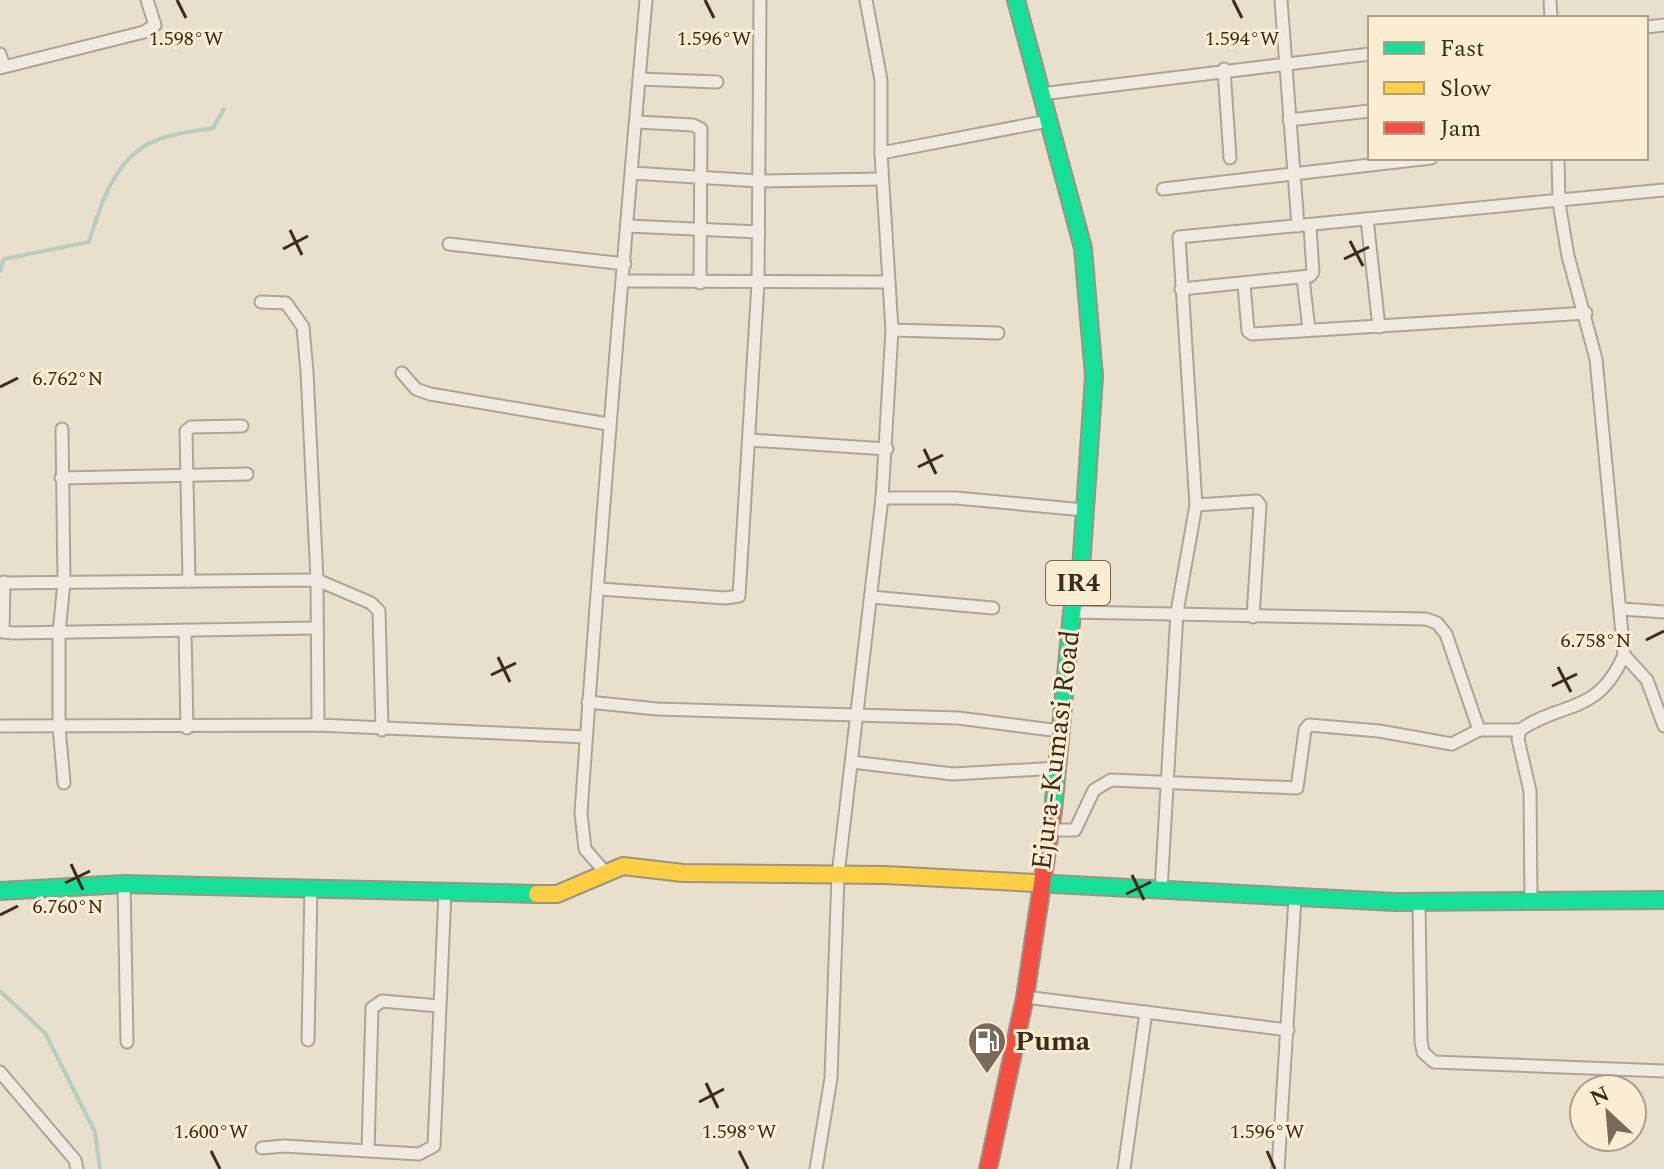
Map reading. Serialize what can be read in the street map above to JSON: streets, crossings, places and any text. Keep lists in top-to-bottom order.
{
  "streets": {
    "street": ["IR4", "Ejura-Kumasi Road"]
  },
  "places": {
    "fuel station": ["Puma"]
  },
  "legend": ["Fast", "Slow", "Jam"],
  "north": "top left",
  "coordinates": [
    "1.598°W",
    "1.596°W",
    "1.594°W",
    "6.762°N",
    "6.758°N",
    "6.760°N",
    "1.600°W"
  ]
}
